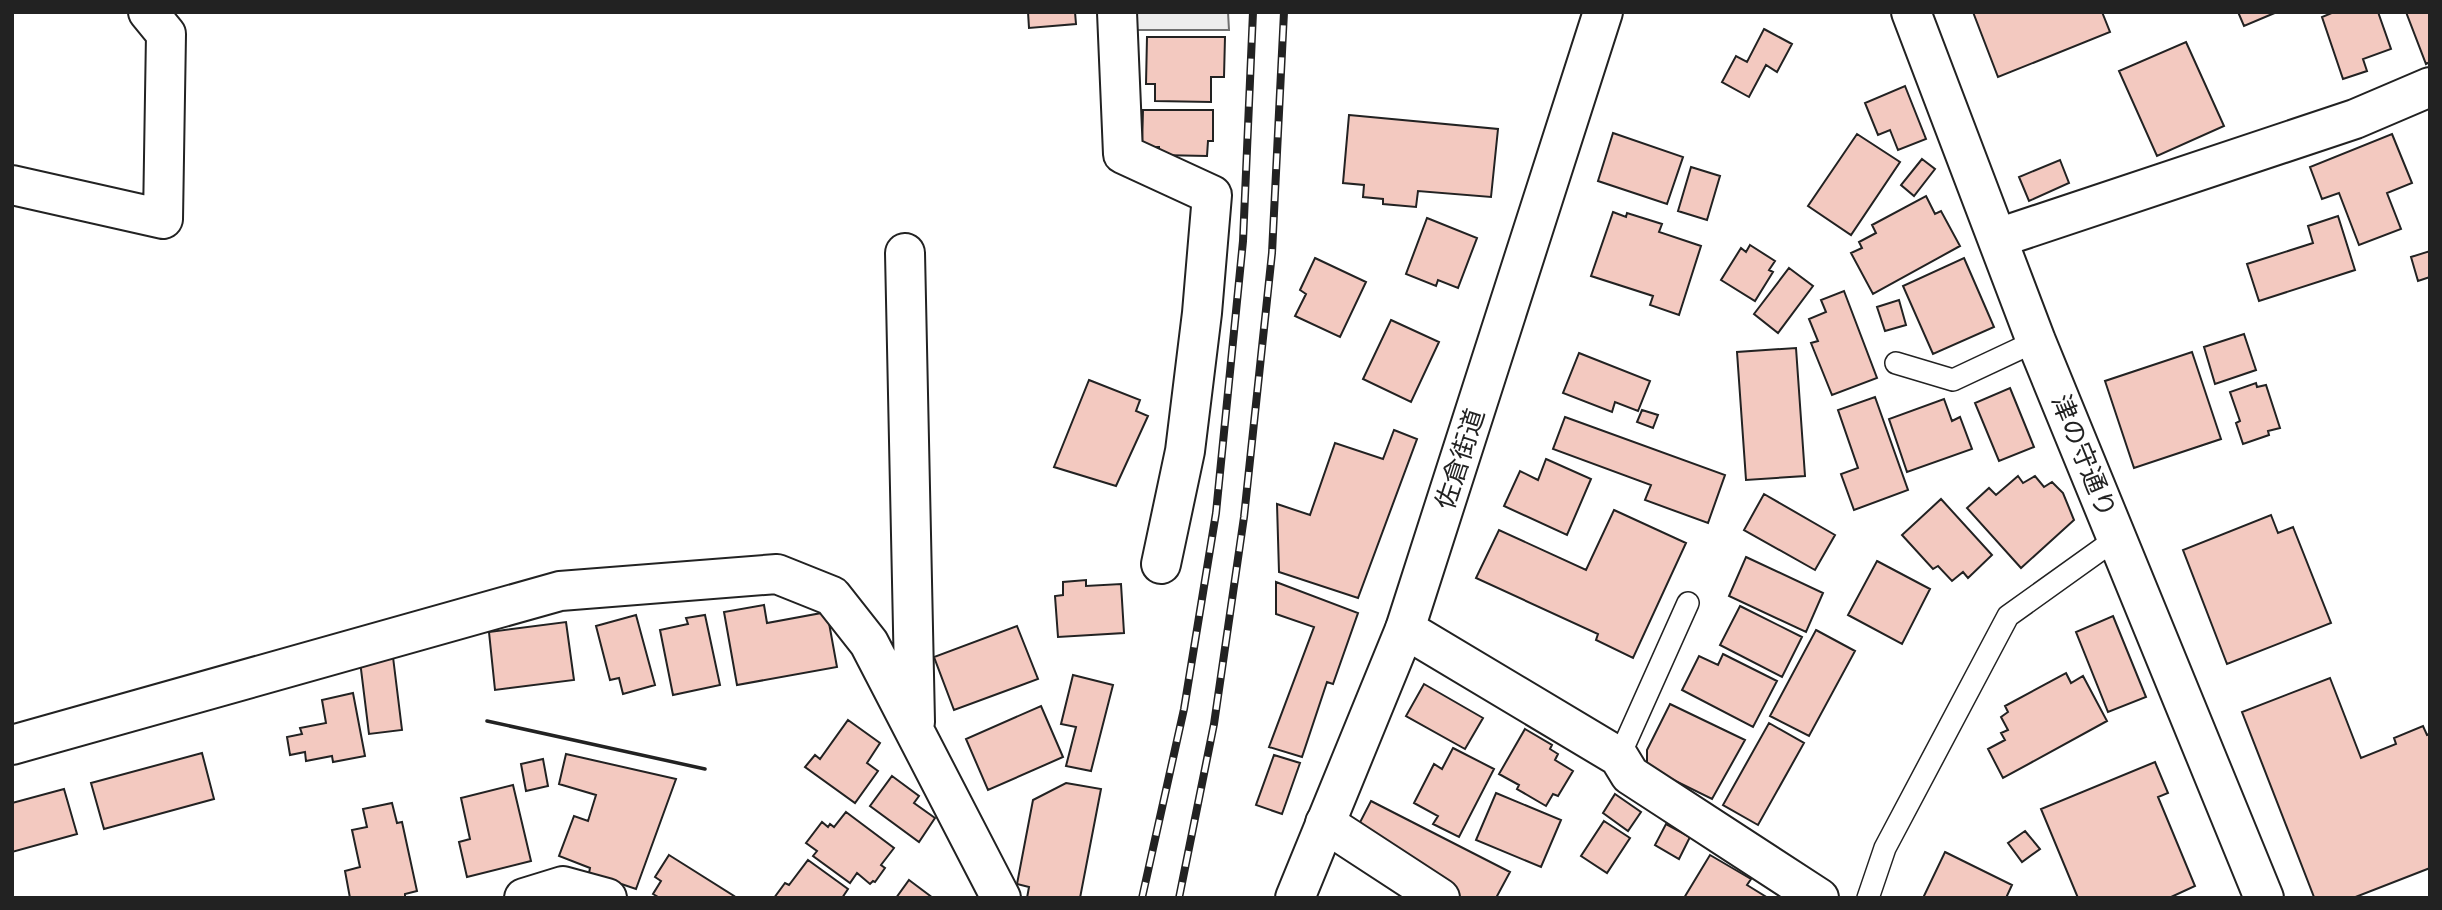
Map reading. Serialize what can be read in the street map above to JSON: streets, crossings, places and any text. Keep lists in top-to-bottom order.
{
  "streets": {
    "street": ["津の守通り", "佐倉街道"]
  }
}
